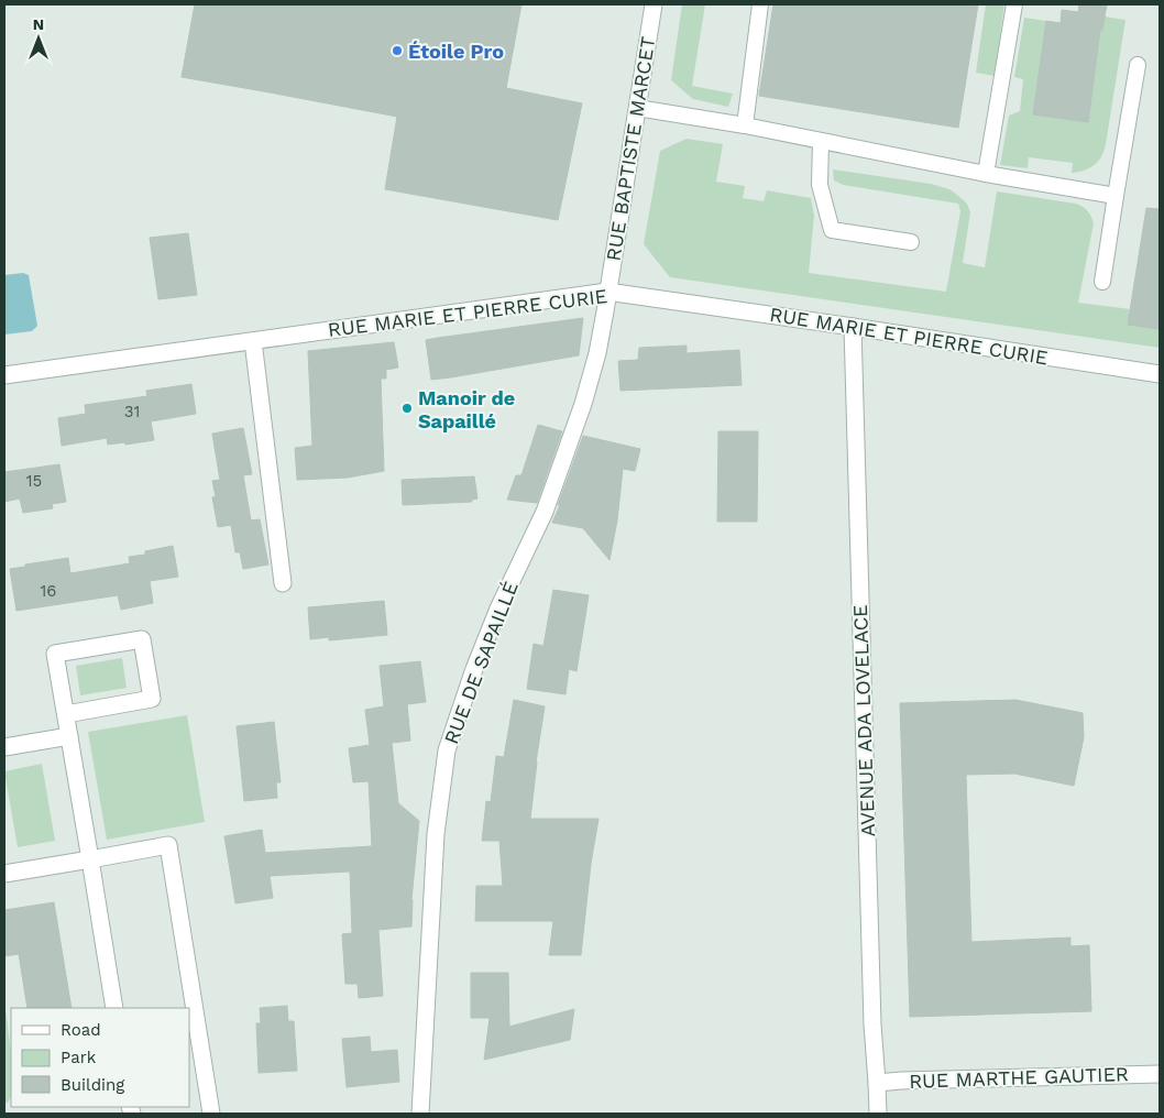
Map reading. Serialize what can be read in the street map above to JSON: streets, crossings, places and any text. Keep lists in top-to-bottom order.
{
  "streets": {
    "street": [
      "RUE BAPTISTE MARCET",
      "RUE MARIE ET PIERRE CURIE",
      "RUE DE SAPAILLÉ",
      "AVENUE ADA LOVELACE",
      "RUE MARTHE GAUTIER"
    ]
  },
  "crossings": [
    ["RUE BAPTISTE MARCET", "RUE MARIE ET PIERRE CURIE"],
    ["RUE BAPTISTE MARCET", "RUE DE SAPAILLÉ"],
    ["RUE MARIE ET PIERRE CURIE", "RUE DE SAPAILLÉ"],
    ["RUE MARIE ET PIERRE CURIE", "AVENUE ADA LOVELACE"],
    ["AVENUE ADA LOVELACE", "RUE MARTHE GAUTIER"]
  ],
  "places": ["Étoile Pro", "Manoir de Sapaillé"],
  "house_numbers": ["31", "15", "16"],
  "legend": ["Road", "Park", "Building"],
  "north": "top"
}
